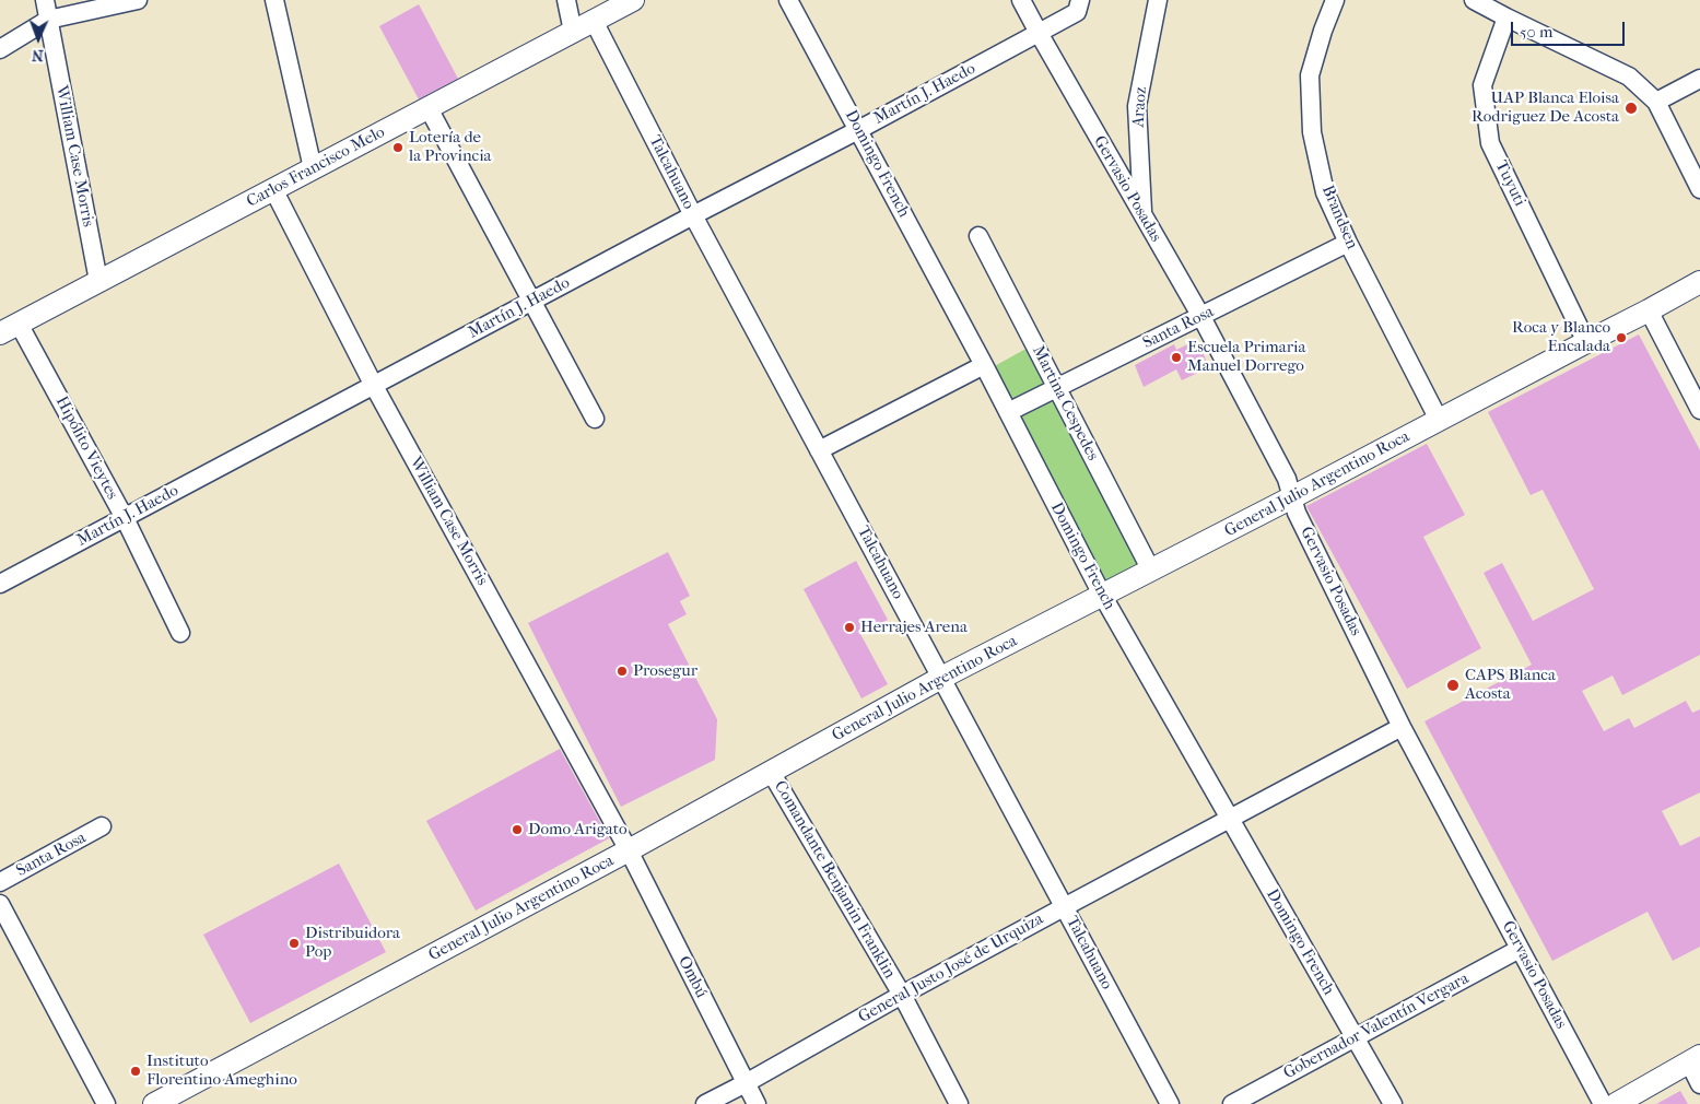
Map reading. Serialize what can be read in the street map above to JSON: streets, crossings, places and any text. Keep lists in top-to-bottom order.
{
  "streets": {
    "street": [
      "Martín J. Haedo",
      "Araoz",
      "William Case Morris",
      "Domingo French",
      "Carlos Francisco Melo",
      "Talcahuano",
      "Tuyuti",
      "Gervasio Posadas",
      "Brandsen",
      "Santa Rosa",
      "Martina Cespedes",
      "Hipólito Vieytes",
      "General Julio Argentino Roca",
      "Comandante Benjamin Franklin",
      "General Justo José de Urquiza",
      "Ombú",
      "Gobernador Valentín Vergara"
    ]
  },
  "crossings": [
    ["Martín J. Haedo", "William Case Morris"],
    ["Martín J. Haedo", "Domingo French"],
    ["Martín J. Haedo", "Talcahuano"],
    ["Martín J. Haedo", "Gervasio Posadas"],
    ["Martín J. Haedo", "Hipólito Vieytes"],
    ["Araoz", "Gervasio Posadas"],
    ["William Case Morris", "Carlos Francisco Melo"],
    ["William Case Morris", "General Julio Argentino Roca"],
    ["William Case Morris", "Ombú"],
    ["Domingo French", "Santa Rosa"],
    ["Domingo French", "General Julio Argentino Roca"],
    ["Domingo French", "General Justo José de Urquiza"],
    ["Domingo French", "Gobernador Valentín Vergara"],
    ["Carlos Francisco Melo", "Talcahuano"],
    ["Carlos Francisco Melo", "Hipólito Vieytes"],
    ["Talcahuano", "General Julio Argentino Roca"],
    ["Talcahuano", "General Justo José de Urquiza"],
    ["Tuyuti", "General Julio Argentino Roca"],
    ["Gervasio Posadas", "Santa Rosa"],
    ["Gervasio Posadas", "General Julio Argentino Roca"],
    ["Gervasio Posadas", "General Justo José de Urquiza"],
    ["Gervasio Posadas", "Gobernador Valentín Vergara"],
    ["Brandsen", "Santa Rosa"],
    ["Brandsen", "General Julio Argentino Roca"],
    ["Santa Rosa", "Martina Cespedes"],
    ["Martina Cespedes", "General Julio Argentino Roca"],
    ["General Julio Argentino Roca", "Comandante Benjamin Franklin"],
    ["General Julio Argentino Roca", "Ombú"],
    ["Comandante Benjamin Franklin", "General Justo José de Urquiza"],
    ["General Justo José de Urquiza", "Ombú"]
  ],
  "places": [
    "UAP Blanca Eloisa Rodriguez De Acosta",
    "Lotería de la Provincia",
    "Roca y Blanco Encalada",
    "Escuela Primaria Manuel Dorrego",
    "Herrajes Arena",
    "Prosegur",
    "CAPS Blanca Acosta",
    "Domo Arigato",
    "Distribuidora Pop",
    "Instituto Florentino Ameghino"
  ],
  "scale_bar": "50 m",
  "north": "bottom"
}
